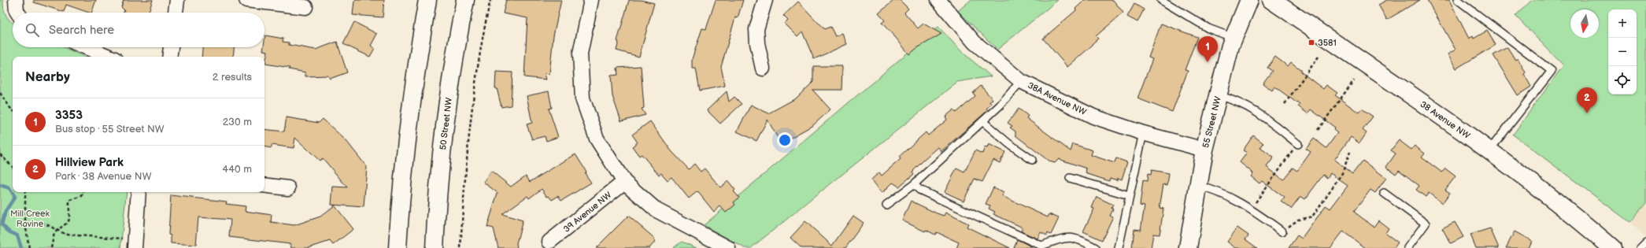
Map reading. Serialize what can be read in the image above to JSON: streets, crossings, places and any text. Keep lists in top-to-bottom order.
{
  "streets": {
    "street": [
      "38A Avenue NW",
      "38 Avenue NW",
      "55 Street NW",
      "50 Street NW",
      "39 Avenue NW"
    ]
  },
  "crossings": [
    ["38A Avenue NW", "55 Street NW"]
  ],
  "parks": ["Mill Creek Ravine"],
  "places": {
    "transit": ["3581"]
  },
  "north": "bottom",
  "page": {
    "map_buttons": ["+", "−"],
    "search": "Search here",
    "pins": ["1", "2"],
    "heading": ["Nearby", "2 results"],
    "list": [
      {
        "mark": "1",
        "name": "3353",
        "note": "Bus stop · 55 Street NW",
        "value": "230 m"
      },
      {
        "mark": "2",
        "name": "Hillview Park",
        "note": "Park · 38 Avenue NW",
        "value": "440 m"
      }
    ]
  }
}
